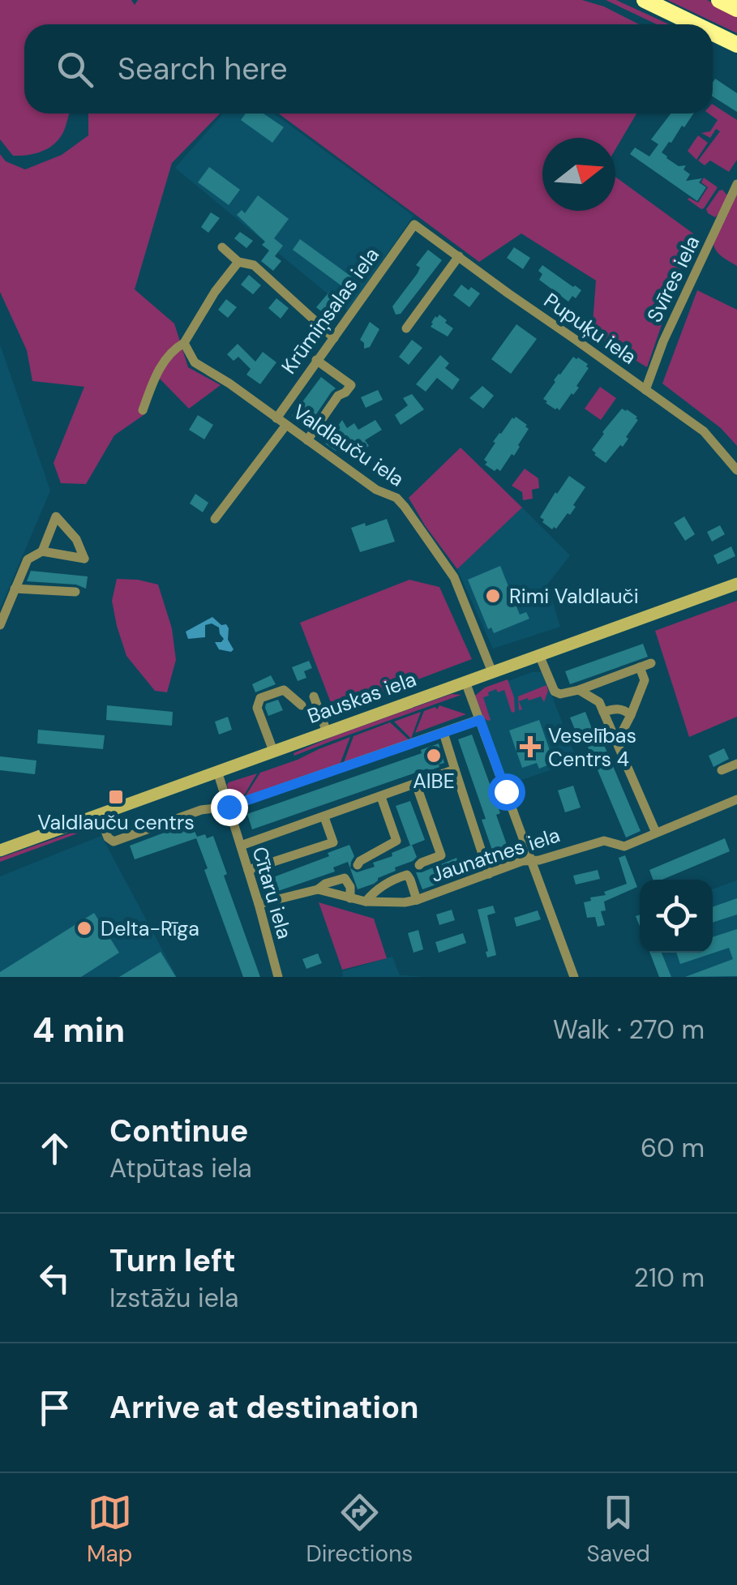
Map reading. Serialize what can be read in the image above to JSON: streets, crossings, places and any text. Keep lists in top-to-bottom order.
{
  "streets": {
    "main road": ["Bauskas iela"],
    "street": [
      "Svīres iela",
      "Krūmiņsalas iela",
      "Pupuķu iela",
      "Valdlauču iela",
      "Jaunatnes iela",
      "Cītaru iela"
    ]
  },
  "crossings": [
    ["Svīres iela", "Pupuķu iela"],
    ["Krūmiņsalas iela", "Pupuķu iela"],
    ["Krūmiņsalas iela", "Valdlauču iela"],
    ["Valdlauču iela", "Bauskas iela"],
    ["Bauskas iela", "Cītaru iela"],
    ["Jaunatnes iela", "Cītaru iela"]
  ],
  "places": {
    "other": ["Rimi Valdlauči", "AIBE", "Delta-Rīga"],
    "health": ["Veselības Centrs 4"],
    "transit": ["Valdlauču centrs"]
  },
  "north": "right",
  "page": {
    "search": "Search here",
    "heading": ["4 min", "Walk · 270 m"],
    "list": [
      ["Continue", "Atpūtas iela", "60 m"],
      ["Turn left", "Izstāžu iela", "210 m"],
      "Arrive at destination"
    ],
    "nav": ["Map", "Directions", "Saved"]
  }
}
